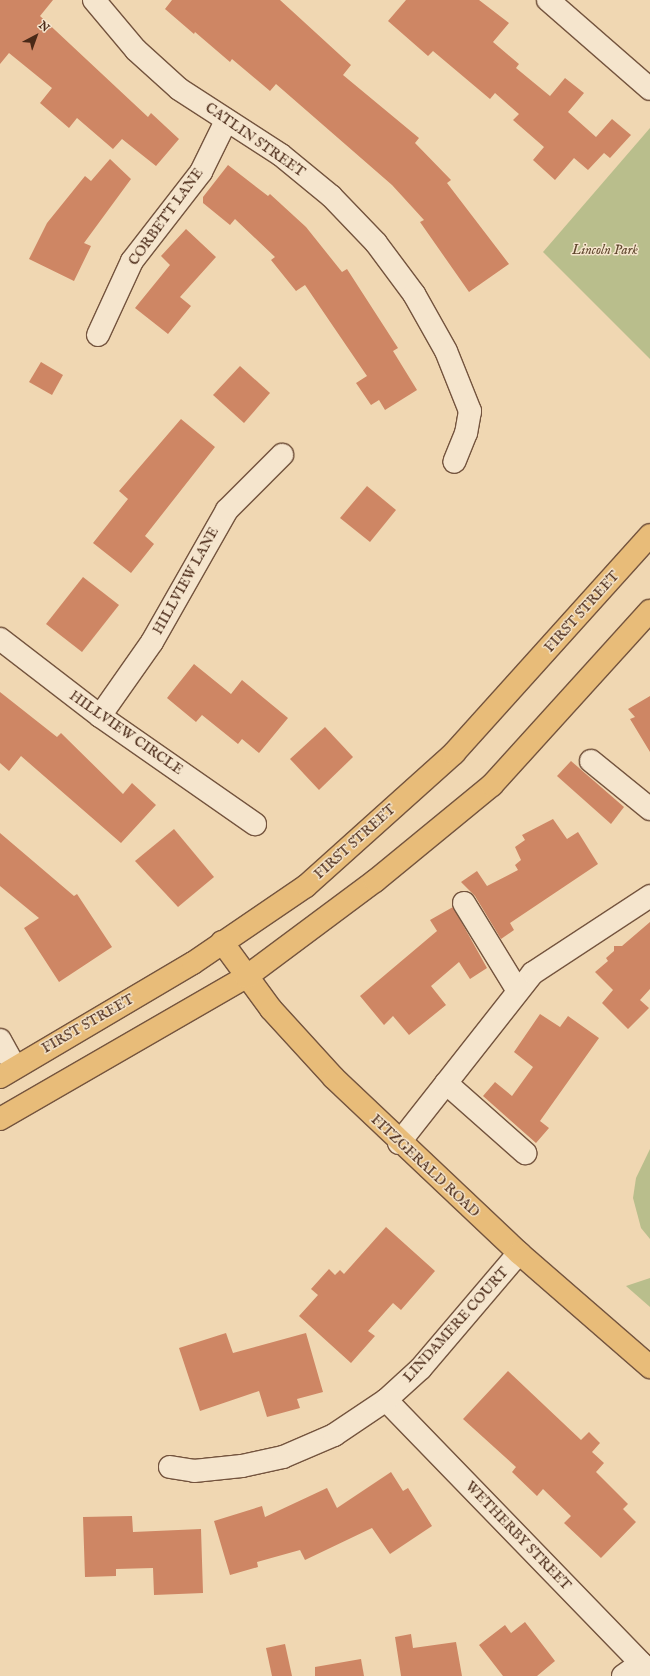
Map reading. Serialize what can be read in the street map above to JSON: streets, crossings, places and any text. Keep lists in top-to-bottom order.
{
  "streets": {
    "main road": ["FIRST STREET", "FITZGERALD ROAD"],
    "street": [
      "CATLIN STREET",
      "CORBETT LANE",
      "HILLVIEW LANE",
      "HILLVIEW CIRCLE",
      "LINDAMERE COURT",
      "WETHERBY STREET"
    ]
  },
  "crossings": [
    ["CATLIN STREET", "CORBETT LANE"],
    ["HILLVIEW LANE", "HILLVIEW CIRCLE"],
    ["FIRST STREET", "FITZGERALD ROAD"],
    ["FITZGERALD ROAD", "LINDAMERE COURT"],
    ["LINDAMERE COURT", "WETHERBY STREET"]
  ],
  "parks": ["Lincoln Park"],
  "north": "top right"
}
